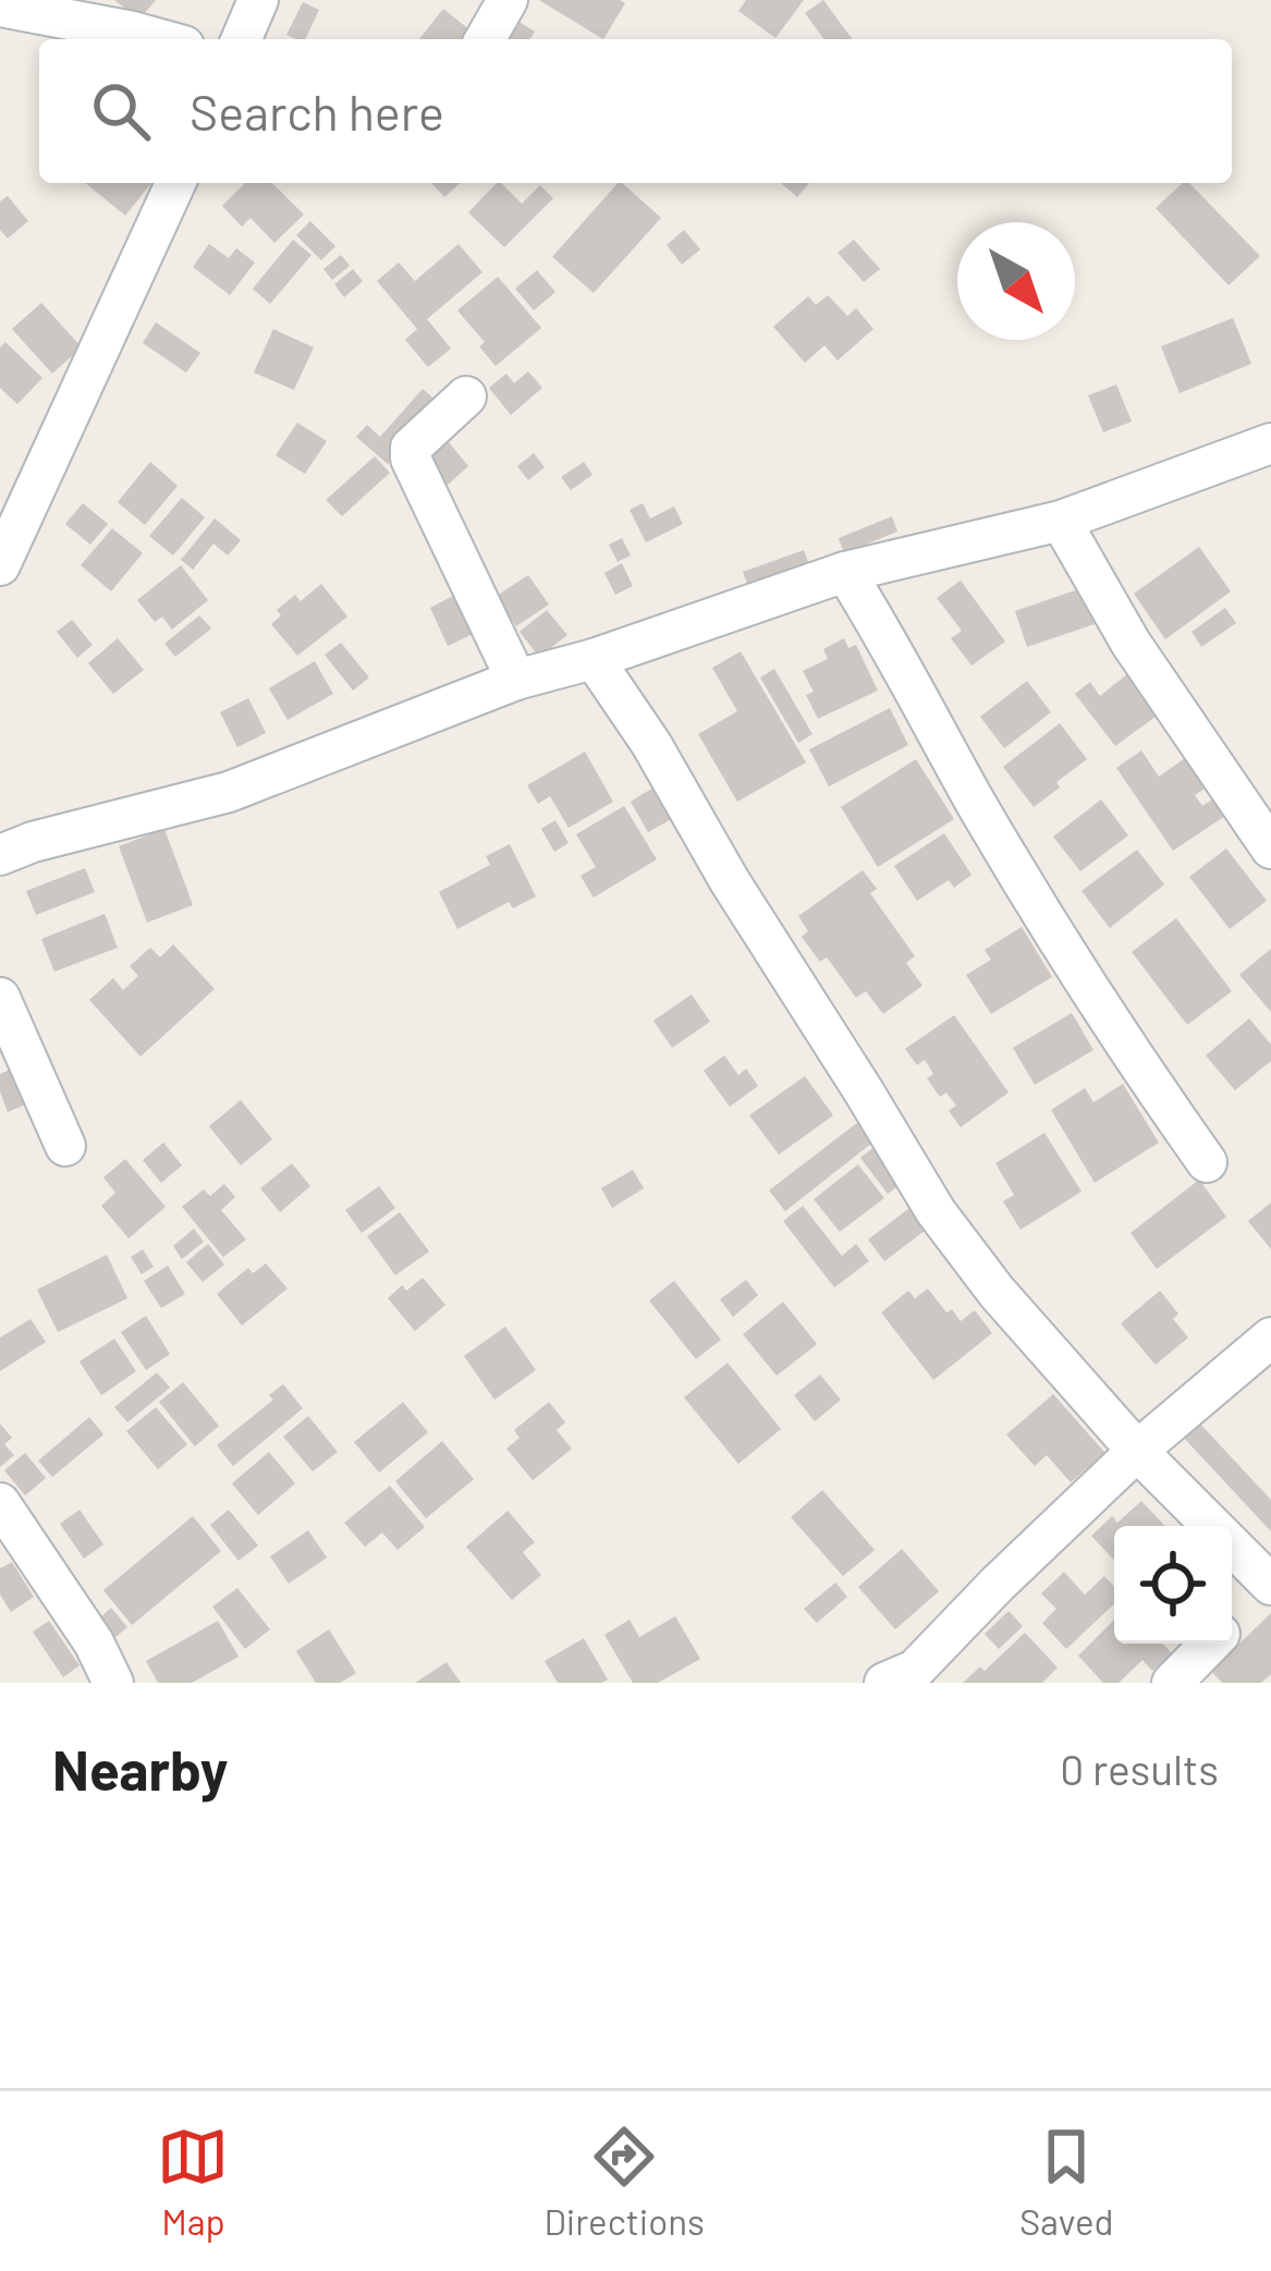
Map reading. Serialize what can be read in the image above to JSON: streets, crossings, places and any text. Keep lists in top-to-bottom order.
{
  "north": "bottom right",
  "page": {
    "search": "Search here",
    "heading": ["Nearby", "0 results"],
    "nav": ["Map", "Directions", "Saved"]
  }
}
